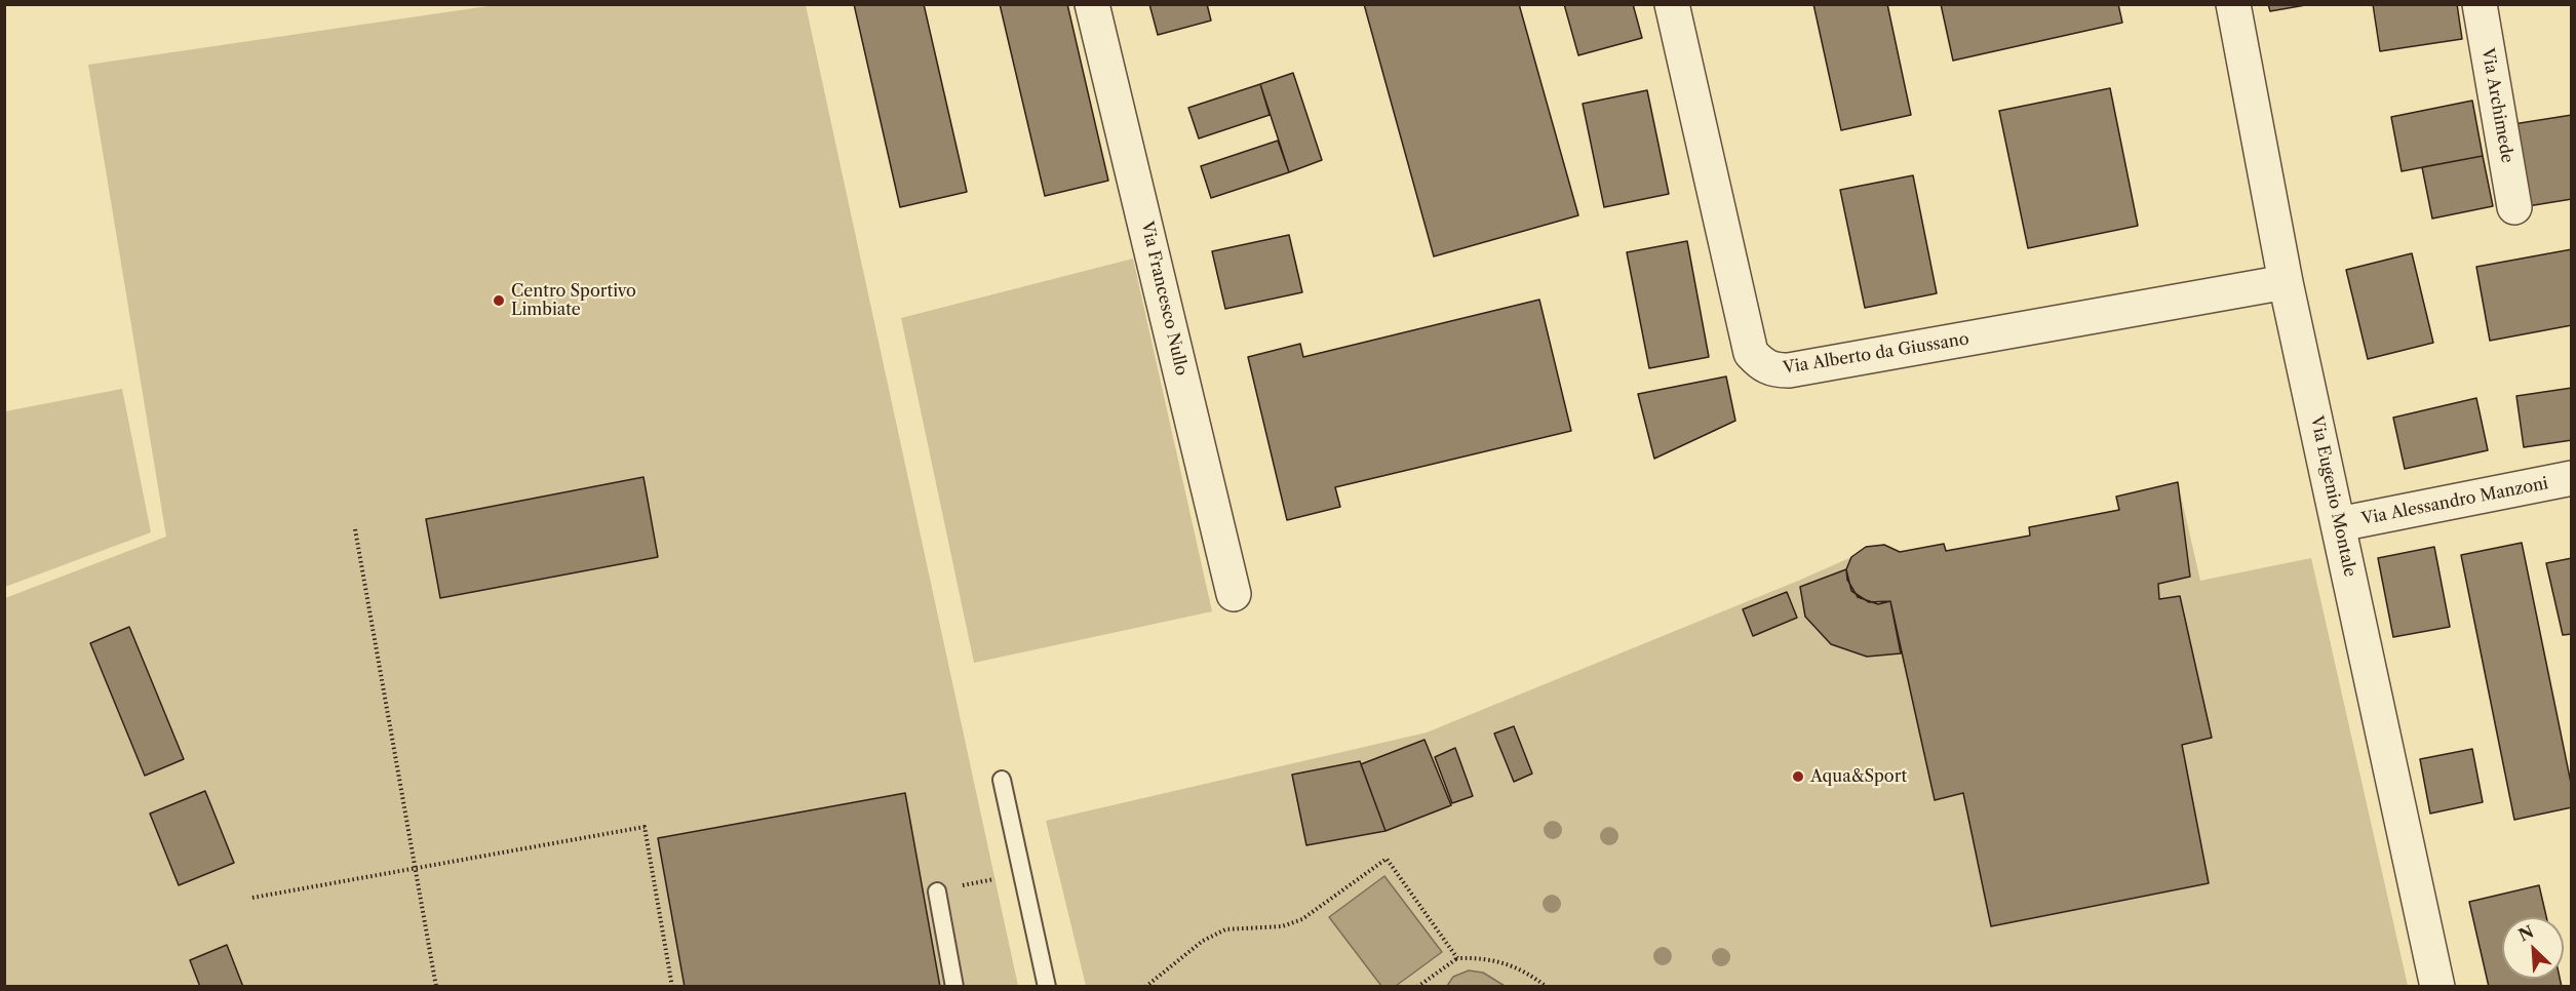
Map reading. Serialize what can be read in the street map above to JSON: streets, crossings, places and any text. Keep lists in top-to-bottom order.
{
  "streets": {
    "street": [
      "Via Archimede",
      "Via Francesco Nullo",
      "Via Alberto da Giussano",
      "Via Eugenio Montale",
      "Via Alessandro Manzoni"
    ]
  },
  "crossings": [
    ["Via Alberto da Giussano", "Via Eugenio Montale"],
    ["Via Eugenio Montale", "Via Alessandro Manzoni"]
  ],
  "places": ["Centro Sportivo Limbiate", "Aqua&Sport"],
  "north": "top left"
}
